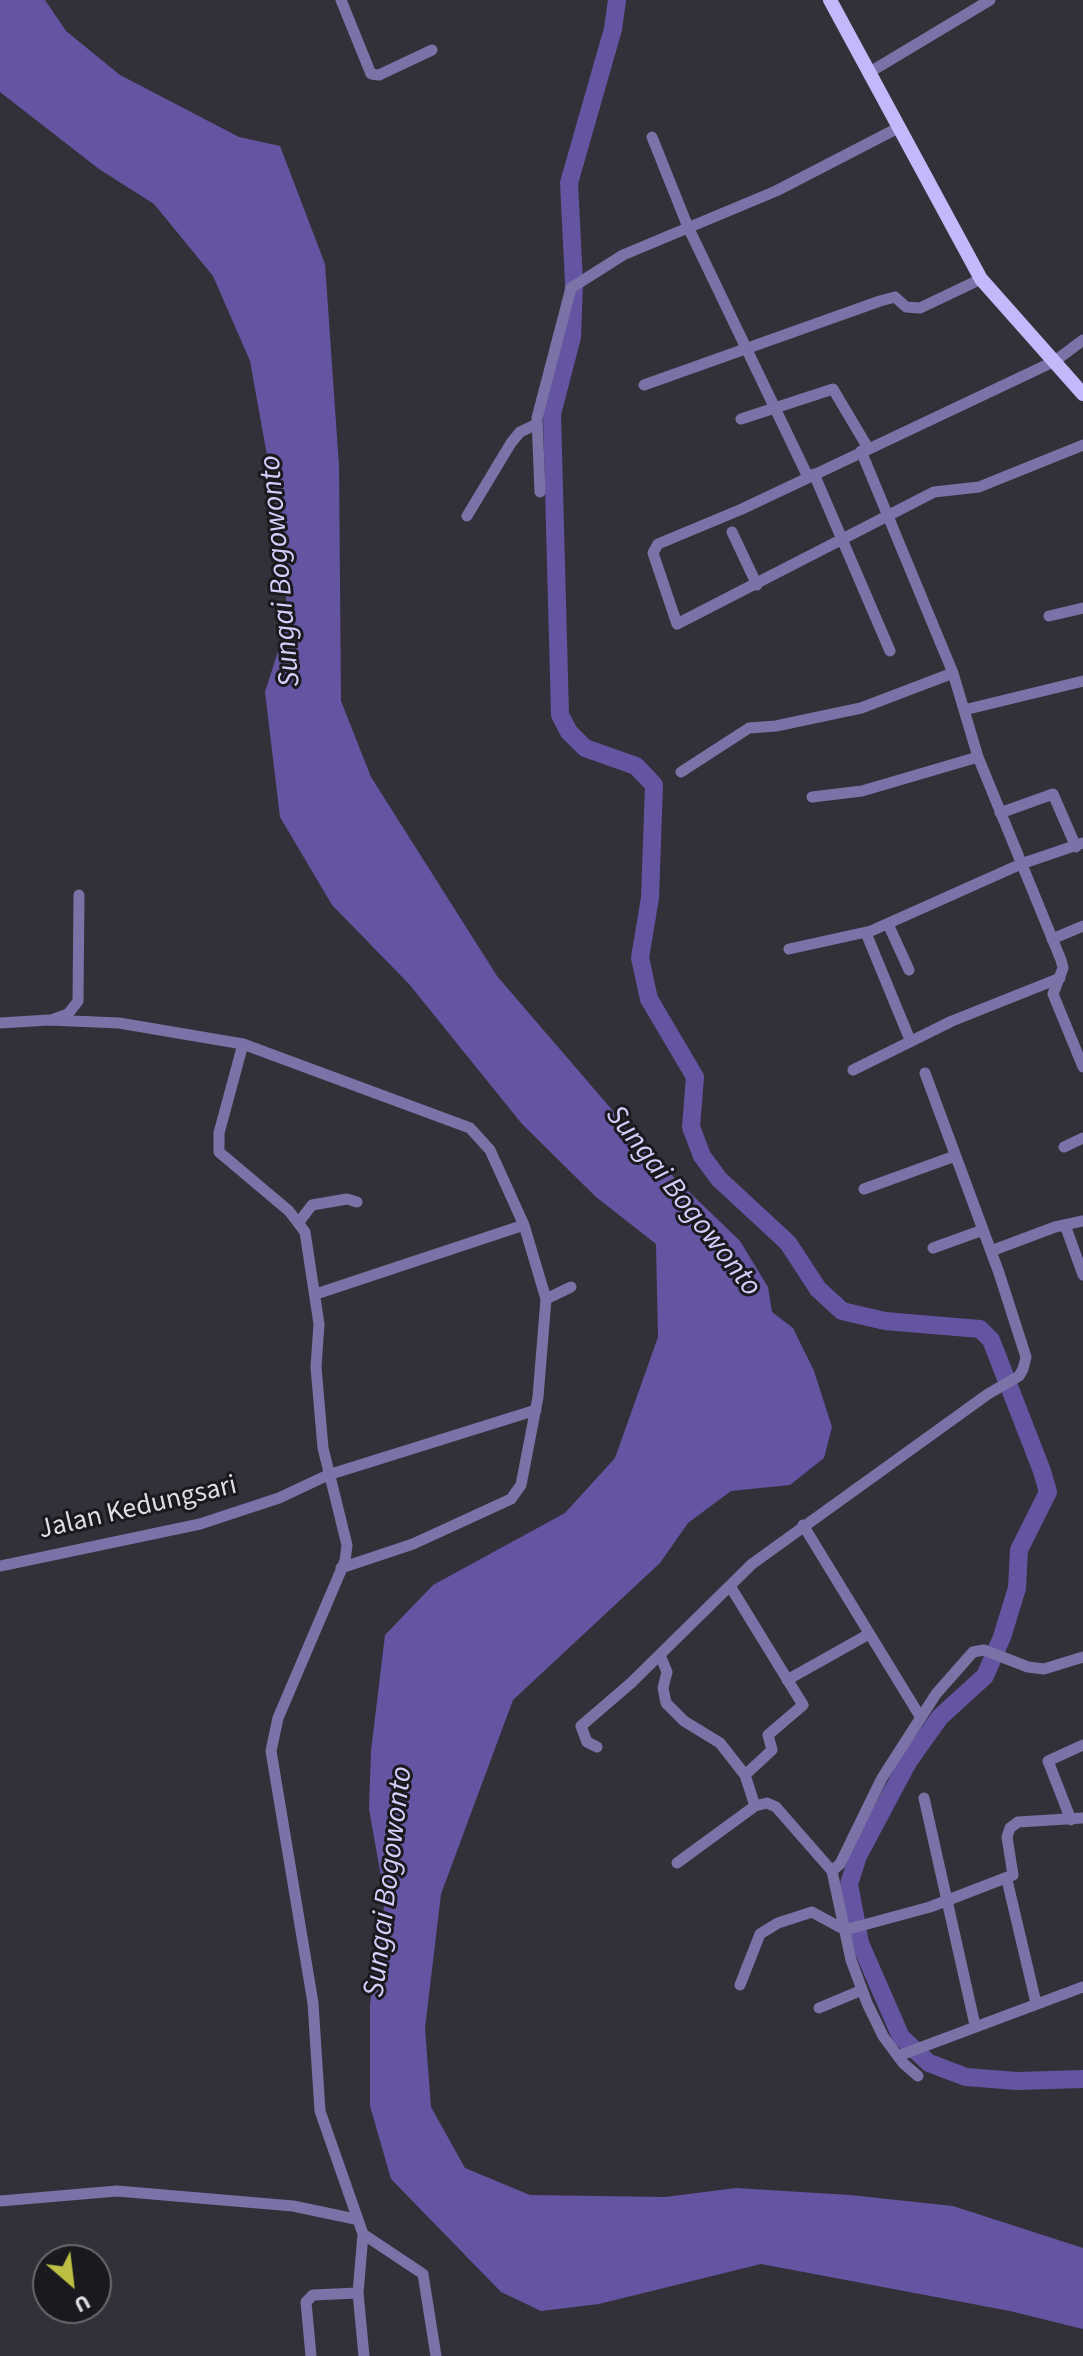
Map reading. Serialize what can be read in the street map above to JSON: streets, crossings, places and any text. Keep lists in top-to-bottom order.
{
  "streets": {
    "street": ["Jalan Kedungsari"]
  },
  "water": ["Sungai Bogowonto"],
  "north": "bottom right"
}
